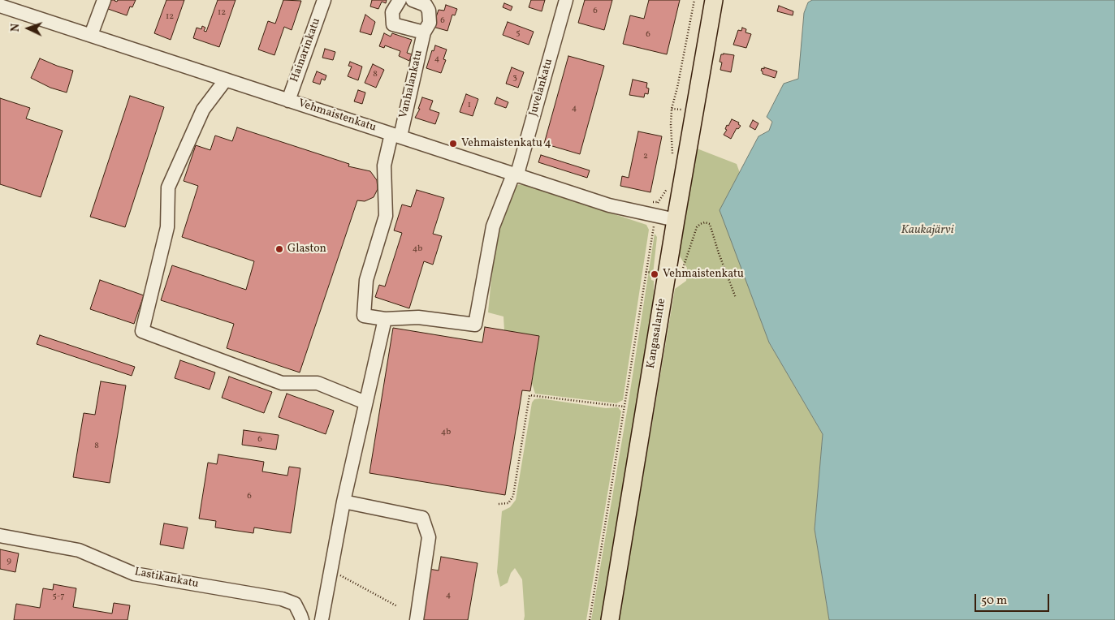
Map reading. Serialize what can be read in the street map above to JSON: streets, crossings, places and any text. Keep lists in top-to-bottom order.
{
  "streets": {
    "main road": ["Kangasalantie"],
    "street": [
      "Hainarinkatu",
      "Vanhalankatu",
      "Juvelankatu",
      "Vehmaistenkatu",
      "Lastikankatu"
    ]
  },
  "crossings": [
    ["Hainarinkatu", "Vehmaistenkatu"],
    ["Vanhalankatu", "Juvelankatu"],
    ["Vanhalankatu", "Vehmaistenkatu"],
    ["Juvelankatu", "Vehmaistenkatu"],
    ["Vehmaistenkatu", "Kangasalantie"]
  ],
  "water": ["Kaukajärvi"],
  "places": ["Vehmaistenkatu 4", "Glaston", "Vehmaistenkatu"],
  "house_numbers": [
    "6",
    "12",
    "12",
    "6",
    "5",
    "6",
    "4",
    "8",
    "3",
    "1",
    "4",
    "2",
    "4b",
    "4b",
    "6",
    "8",
    "6",
    "9",
    "4",
    "5-7"
  ],
  "scale_bar": "50 m",
  "north": "left"
}
